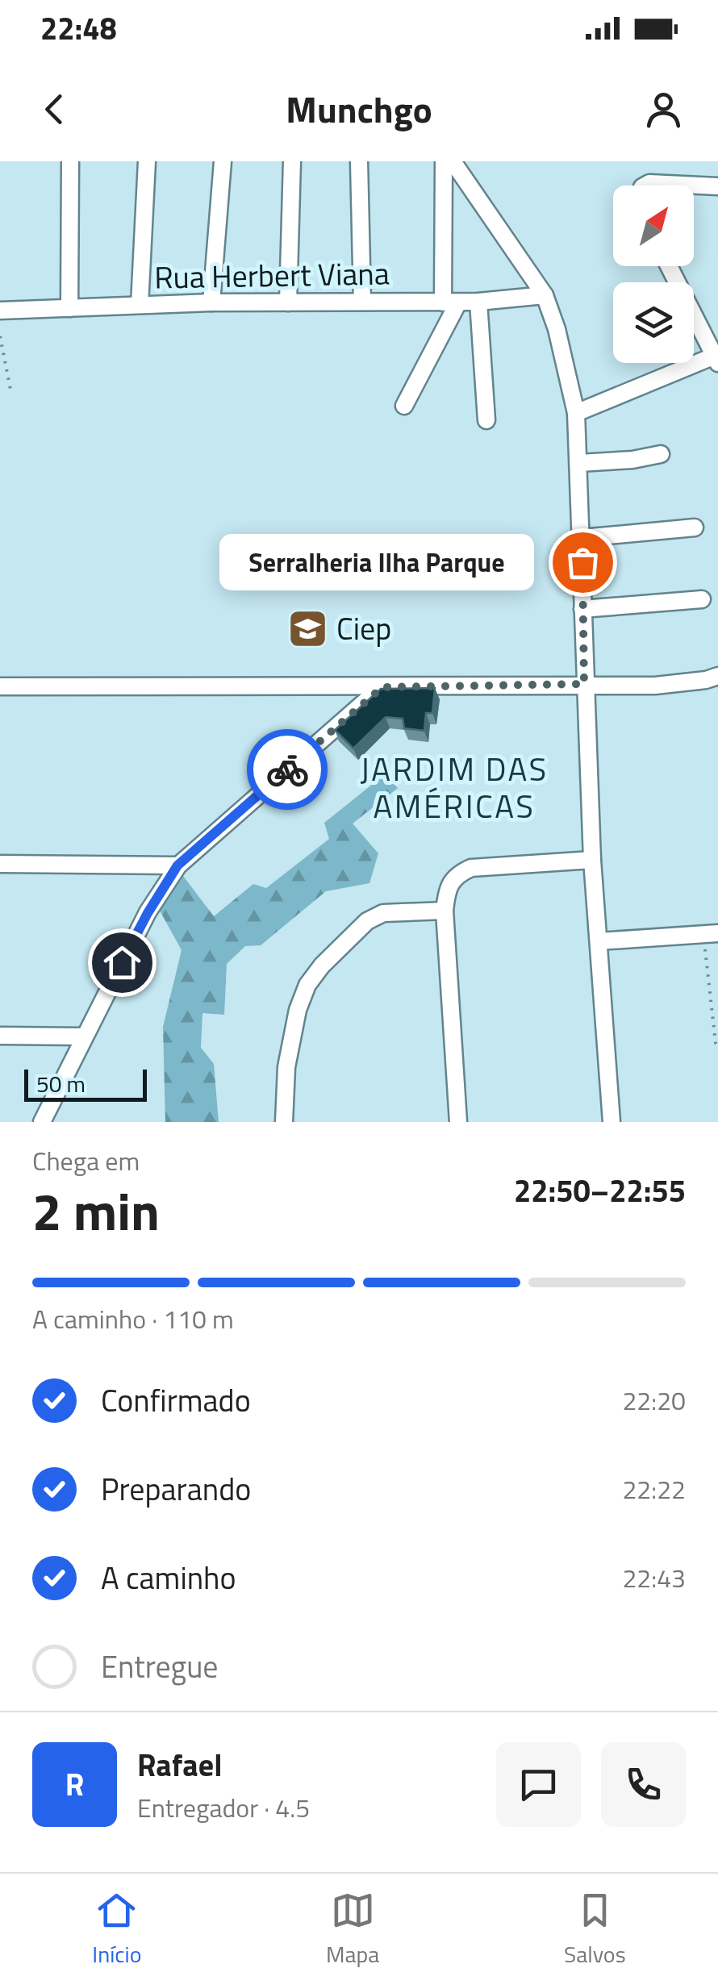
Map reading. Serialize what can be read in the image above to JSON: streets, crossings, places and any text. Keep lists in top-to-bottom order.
{
  "streets": {
    "street": ["Rua Herbert Viana"]
  },
  "districts": ["JARDIM DAS AMÉRICAS"],
  "places": {
    "other": ["Serralheria Ilha Parque"],
    "school or university": ["Ciep"]
  },
  "scale_bar": "50 m",
  "north": "top right",
  "page": {
    "status": "22:48",
    "header": "Munchgo",
    "bubble": "Serralheria Ilha Parque",
    "scale": "50 m",
    "heading": ["2 min", "Chega em", "22:50–22:55"],
    "panel": ["Rafael", "Entregador · 4.5"],
    "bar": "A caminho · 110 m",
    "list": [
      ["Confirmado", "22:20"],
      ["Preparando", "22:22"],
      ["A caminho", "22:43"],
      "Entregue"
    ],
    "round": "R",
    "tabs": ["Início", "Mapa", "Salvos"]
  }
}
